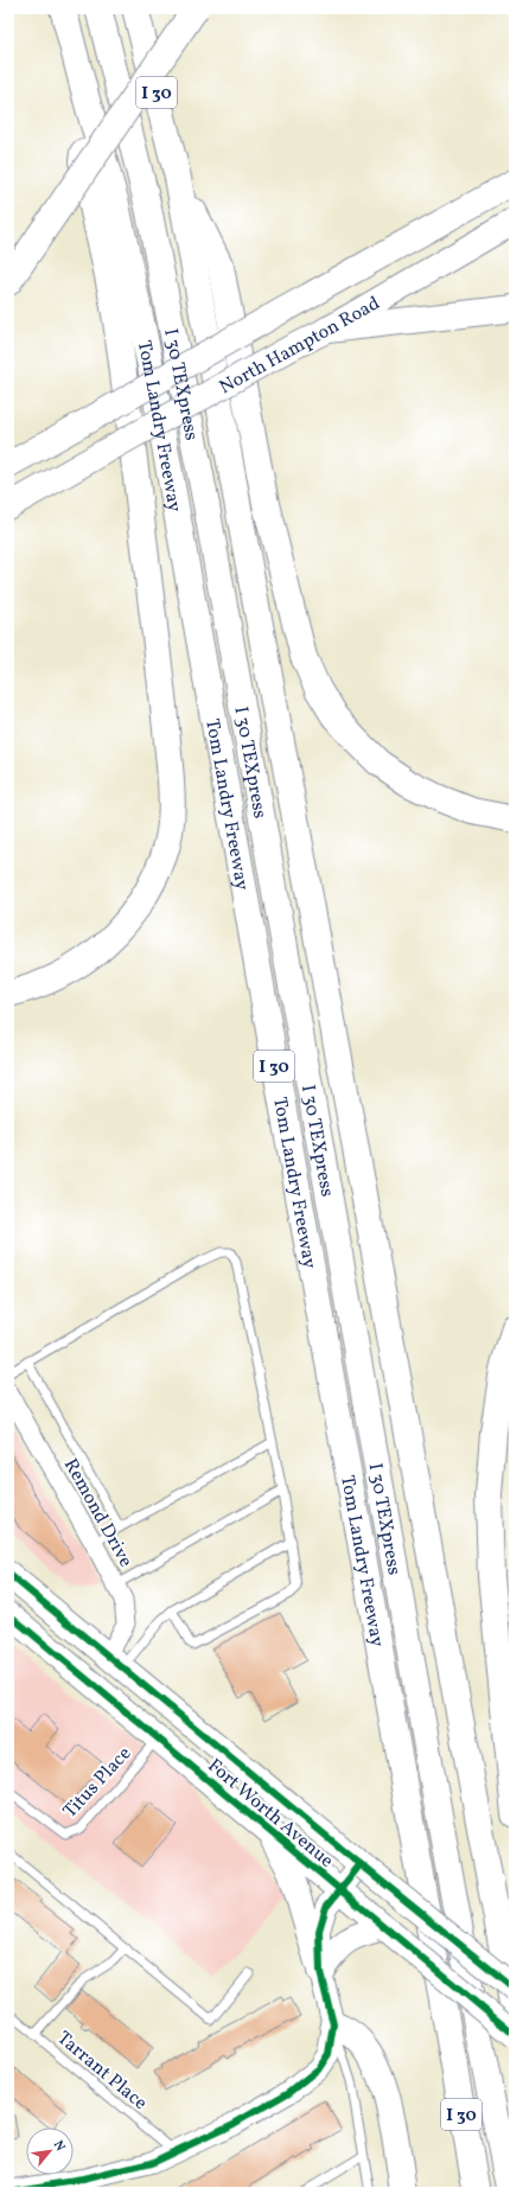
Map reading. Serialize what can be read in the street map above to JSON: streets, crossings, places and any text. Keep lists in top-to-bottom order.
{
  "streets": {
    "highway": ["I 30", "I 30 TEXpress", "Tom Landry Freeway"],
    "main road": ["North Hampton Road", "Fort Worth Avenue"],
    "street": ["Remond Drive"],
    "lane": ["Titus Place", "Tarrant Place"]
  },
  "crossings": [
    ["Remond Drive", "Fort Worth Avenue"],
    ["Titus Place", "Fort Worth Avenue"]
  ],
  "north": "top right"
}
